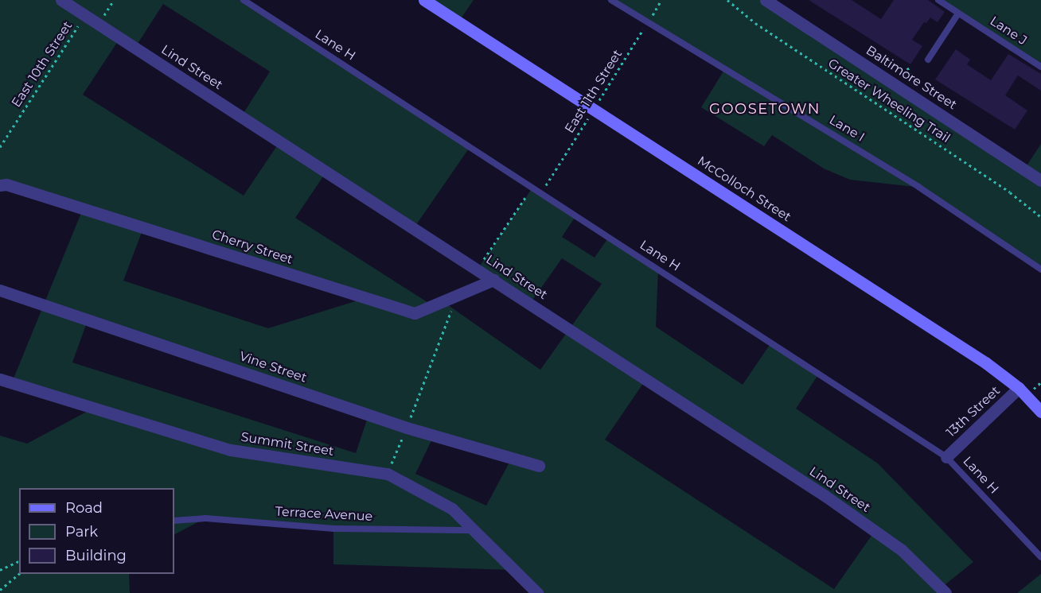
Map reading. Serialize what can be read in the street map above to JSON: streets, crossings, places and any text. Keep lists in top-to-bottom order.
{
  "streets": {
    "street": [
      "Lind Street",
      "Baltimore Street",
      "McColloch Street",
      "Cherry Street",
      "Vine Street",
      "13th Street",
      "Summit Street"
    ],
    "lane": [
      "Lane J",
      "Lane H",
      "Lane I",
      "Terrace Avenue"
    ],
    "path": ["East 10th Street", "East 11th Street", "Greater Wheeling Trail"]
  },
  "crossings": [
    ["Lane H", "East 11th Street"],
    ["Lane H", "13th Street"],
    ["East 10th Street", "Lind Street"],
    ["Lind Street", "Cherry Street"],
    ["East 11th Street", "Lane I"],
    ["East 11th Street", "McColloch Street"],
    ["McColloch Street", "13th Street"],
    ["Summit Street", "Terrace Avenue"]
  ],
  "districts": ["GOOSETOWN"],
  "legend": ["Road", "Park", "Building"]
}
